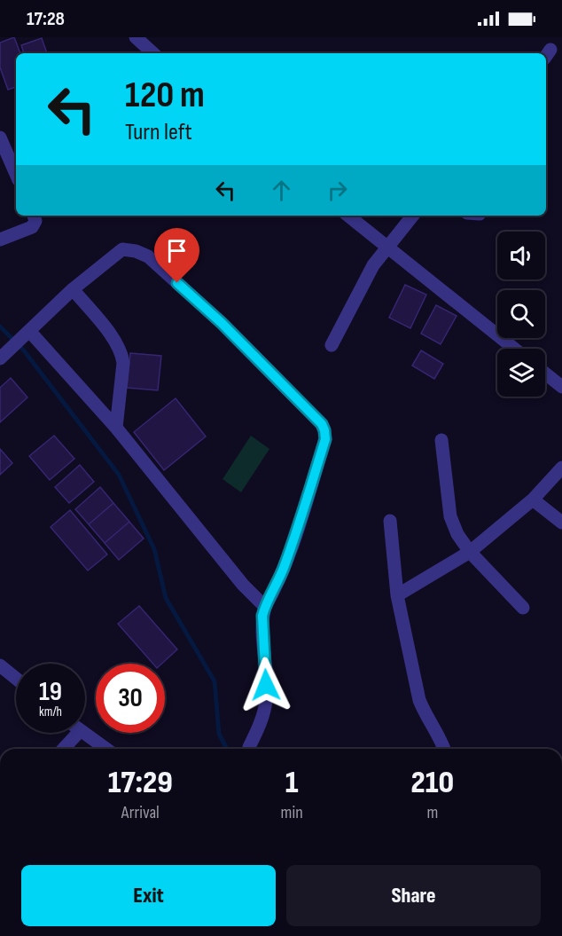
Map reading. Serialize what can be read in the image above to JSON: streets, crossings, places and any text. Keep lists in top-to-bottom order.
{
  "page": {
    "status": "17:28",
    "turn": ["120 m", "Turn left"],
    "speed": "19 km/h",
    "limit": "30",
    "eta": [
      "17:29",
      "Arrival",
      "1",
      "min",
      "210",
      "m"
    ],
    "buttons": ["Exit", "Share"]
  }
}
